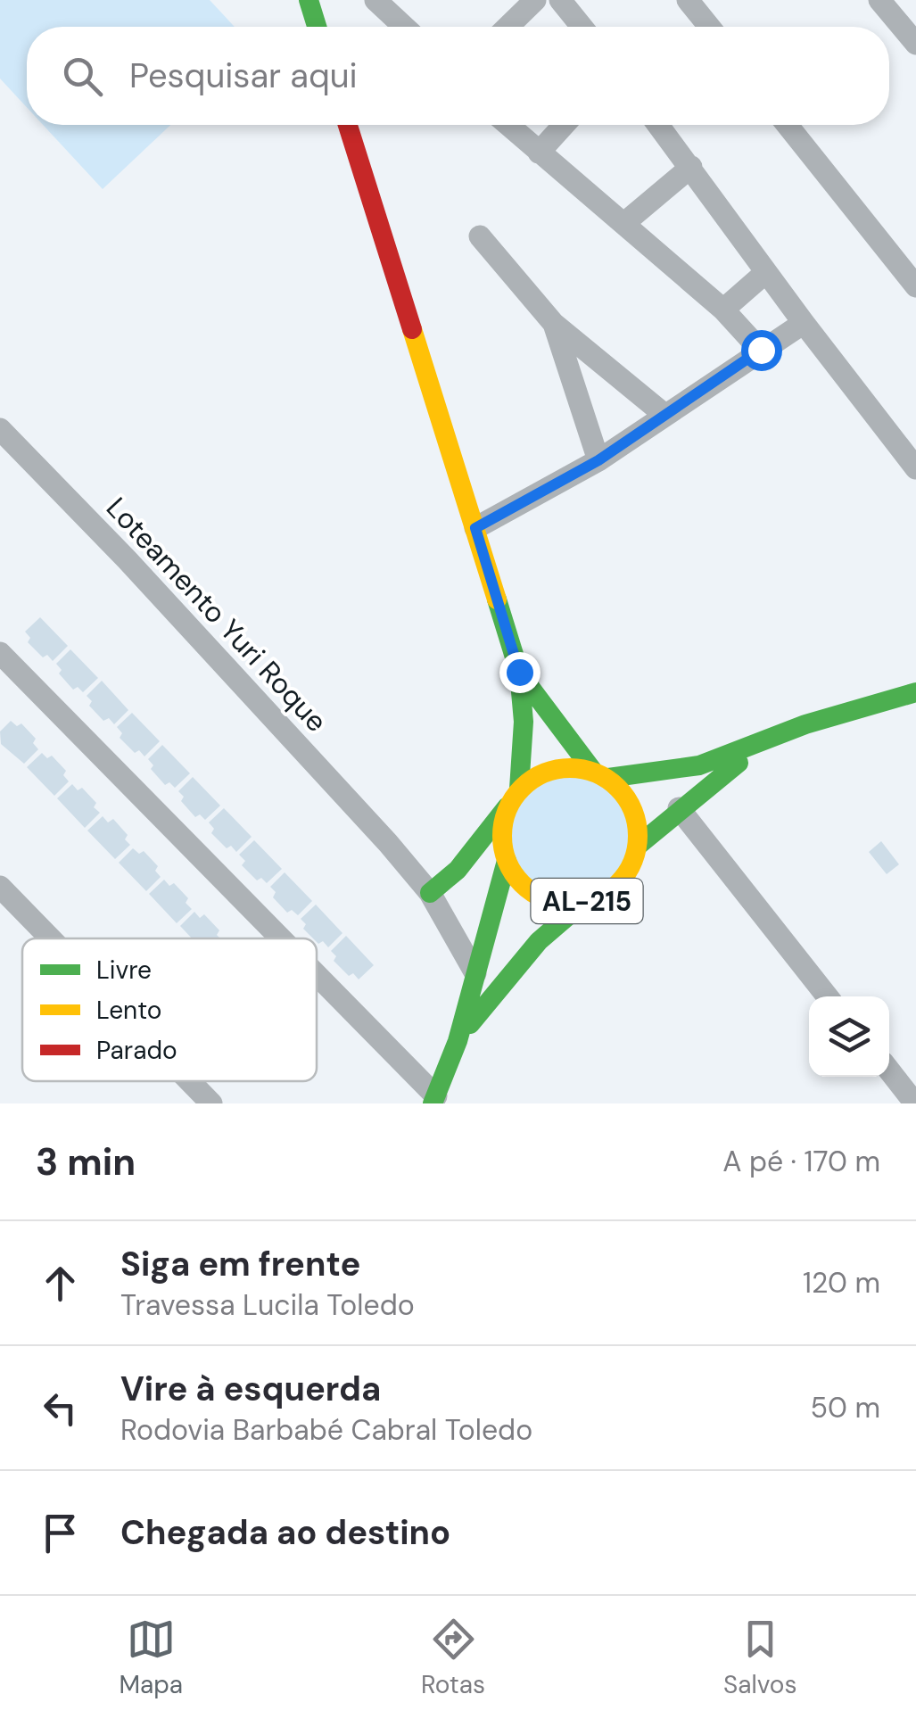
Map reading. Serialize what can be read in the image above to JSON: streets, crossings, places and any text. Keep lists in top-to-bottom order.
{
  "streets": {
    "main road": ["AL-215"],
    "street": ["Loteamento Yuri Roque"]
  },
  "crossings": [
    ["Loteamento Yuri Roque", "AL-215"]
  ],
  "legend": ["Livre", "Lento", "Parado"],
  "page": {
    "search": "Pesquisar aqui",
    "heading": ["3 min", "A pé · 170 m"],
    "list": [
      ["Siga em frente", "Travessa Lucila Toledo", "120 m"],
      ["Vire à esquerda", "Rodovia Barbabé Cabral Toledo", "50 m"],
      "Chegada ao destino"
    ],
    "nav": ["Mapa", "Rotas", "Salvos"]
  }
}
